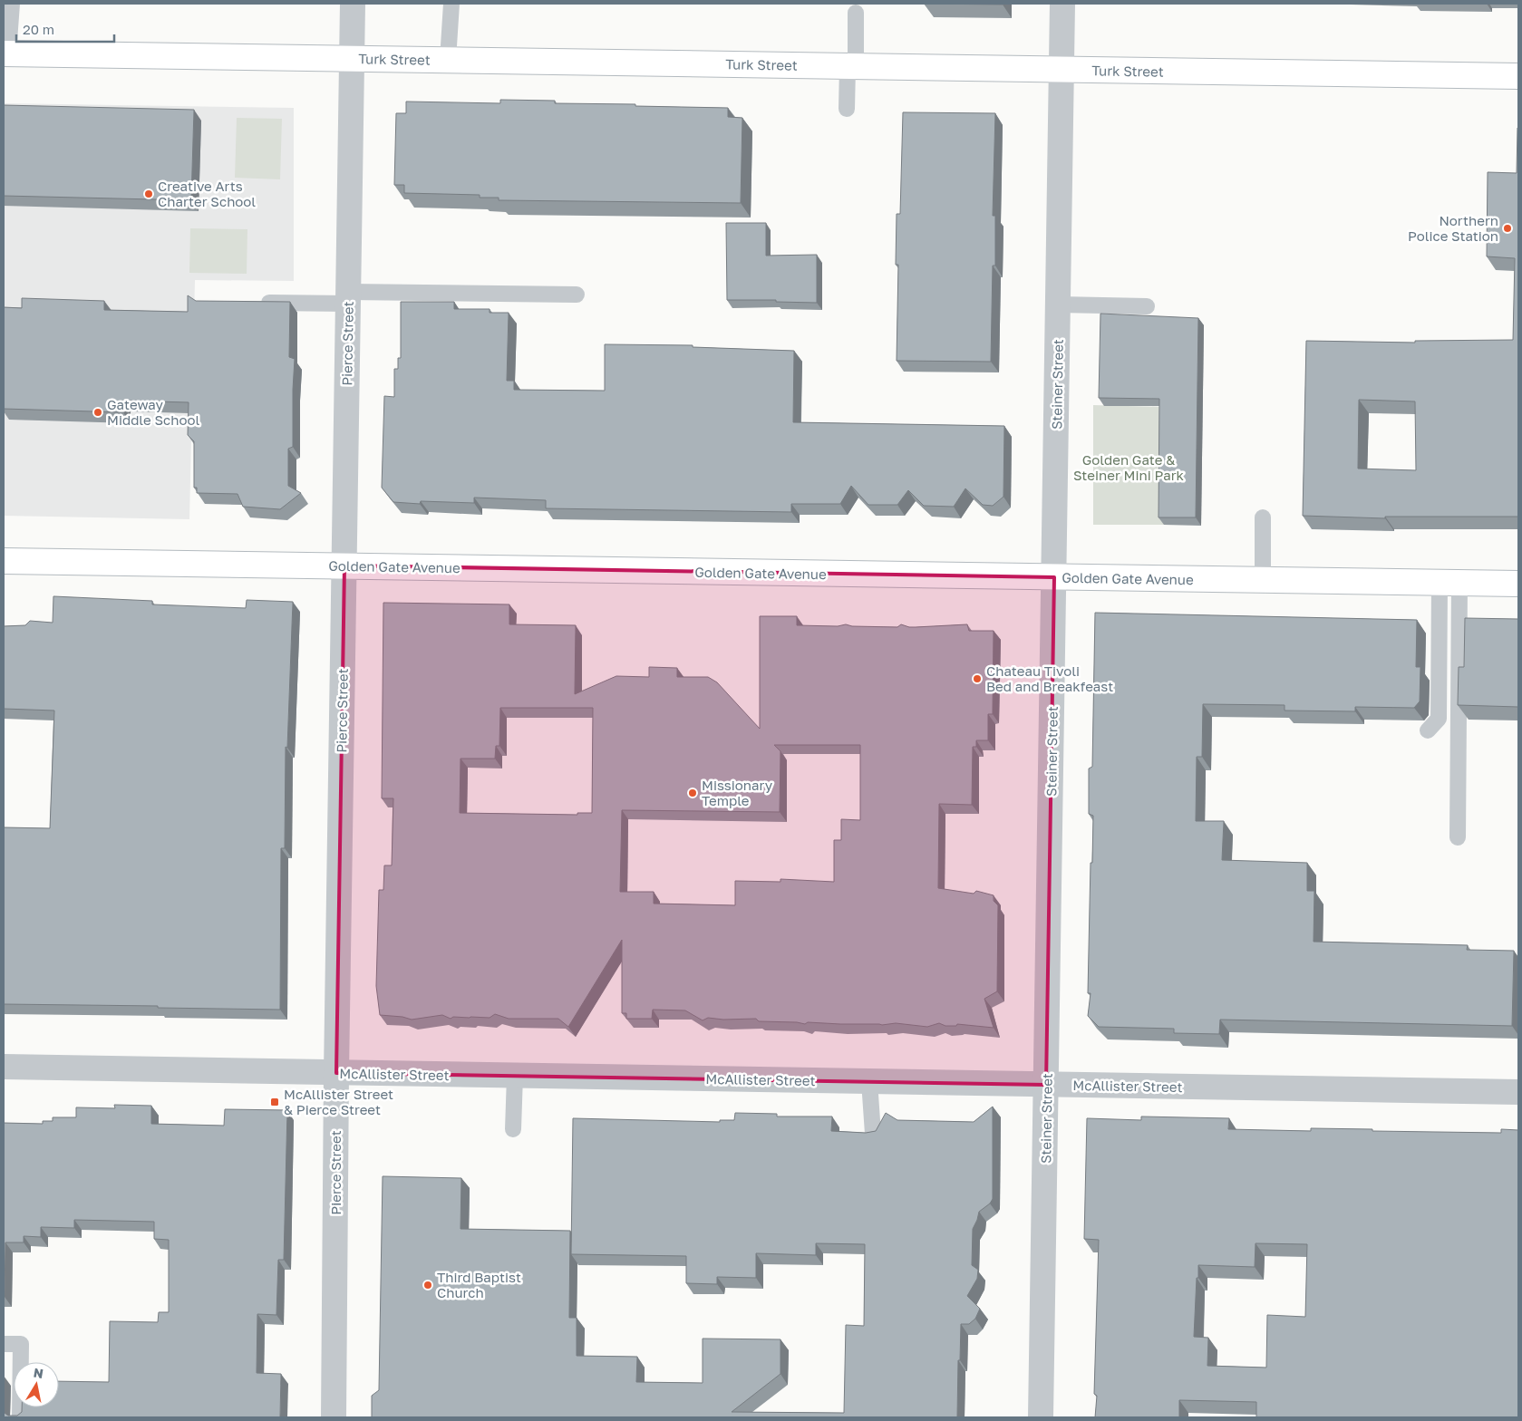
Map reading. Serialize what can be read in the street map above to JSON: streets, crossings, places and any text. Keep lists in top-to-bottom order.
{
  "streets": {
    "main road": ["Turk Street", "Golden Gate Avenue"],
    "street": ["Pierce Street", "Steiner Street", "McAllister Street"]
  },
  "crossings": [
    ["Turk Street", "Pierce Street"],
    ["Turk Street", "Steiner Street"],
    ["Pierce Street", "Golden Gate Avenue"],
    ["Pierce Street", "McAllister Street"],
    ["Steiner Street", "Golden Gate Avenue"],
    ["Steiner Street", "McAllister Street"]
  ],
  "parks": ["Golden Gate & Steiner Mini Park"],
  "places": {
    "other": [
      "Creative Arts Charter School",
      "Northern Police Station",
      "Gateway Middle School",
      "Chateau Tivoli Bed and Breakfeast",
      "Missionary Temple",
      "Third Baptist Church"
    ],
    "transit": ["McAllister Street & Pierce Street"]
  },
  "scale_bar": "20 m",
  "north": "top"
}
